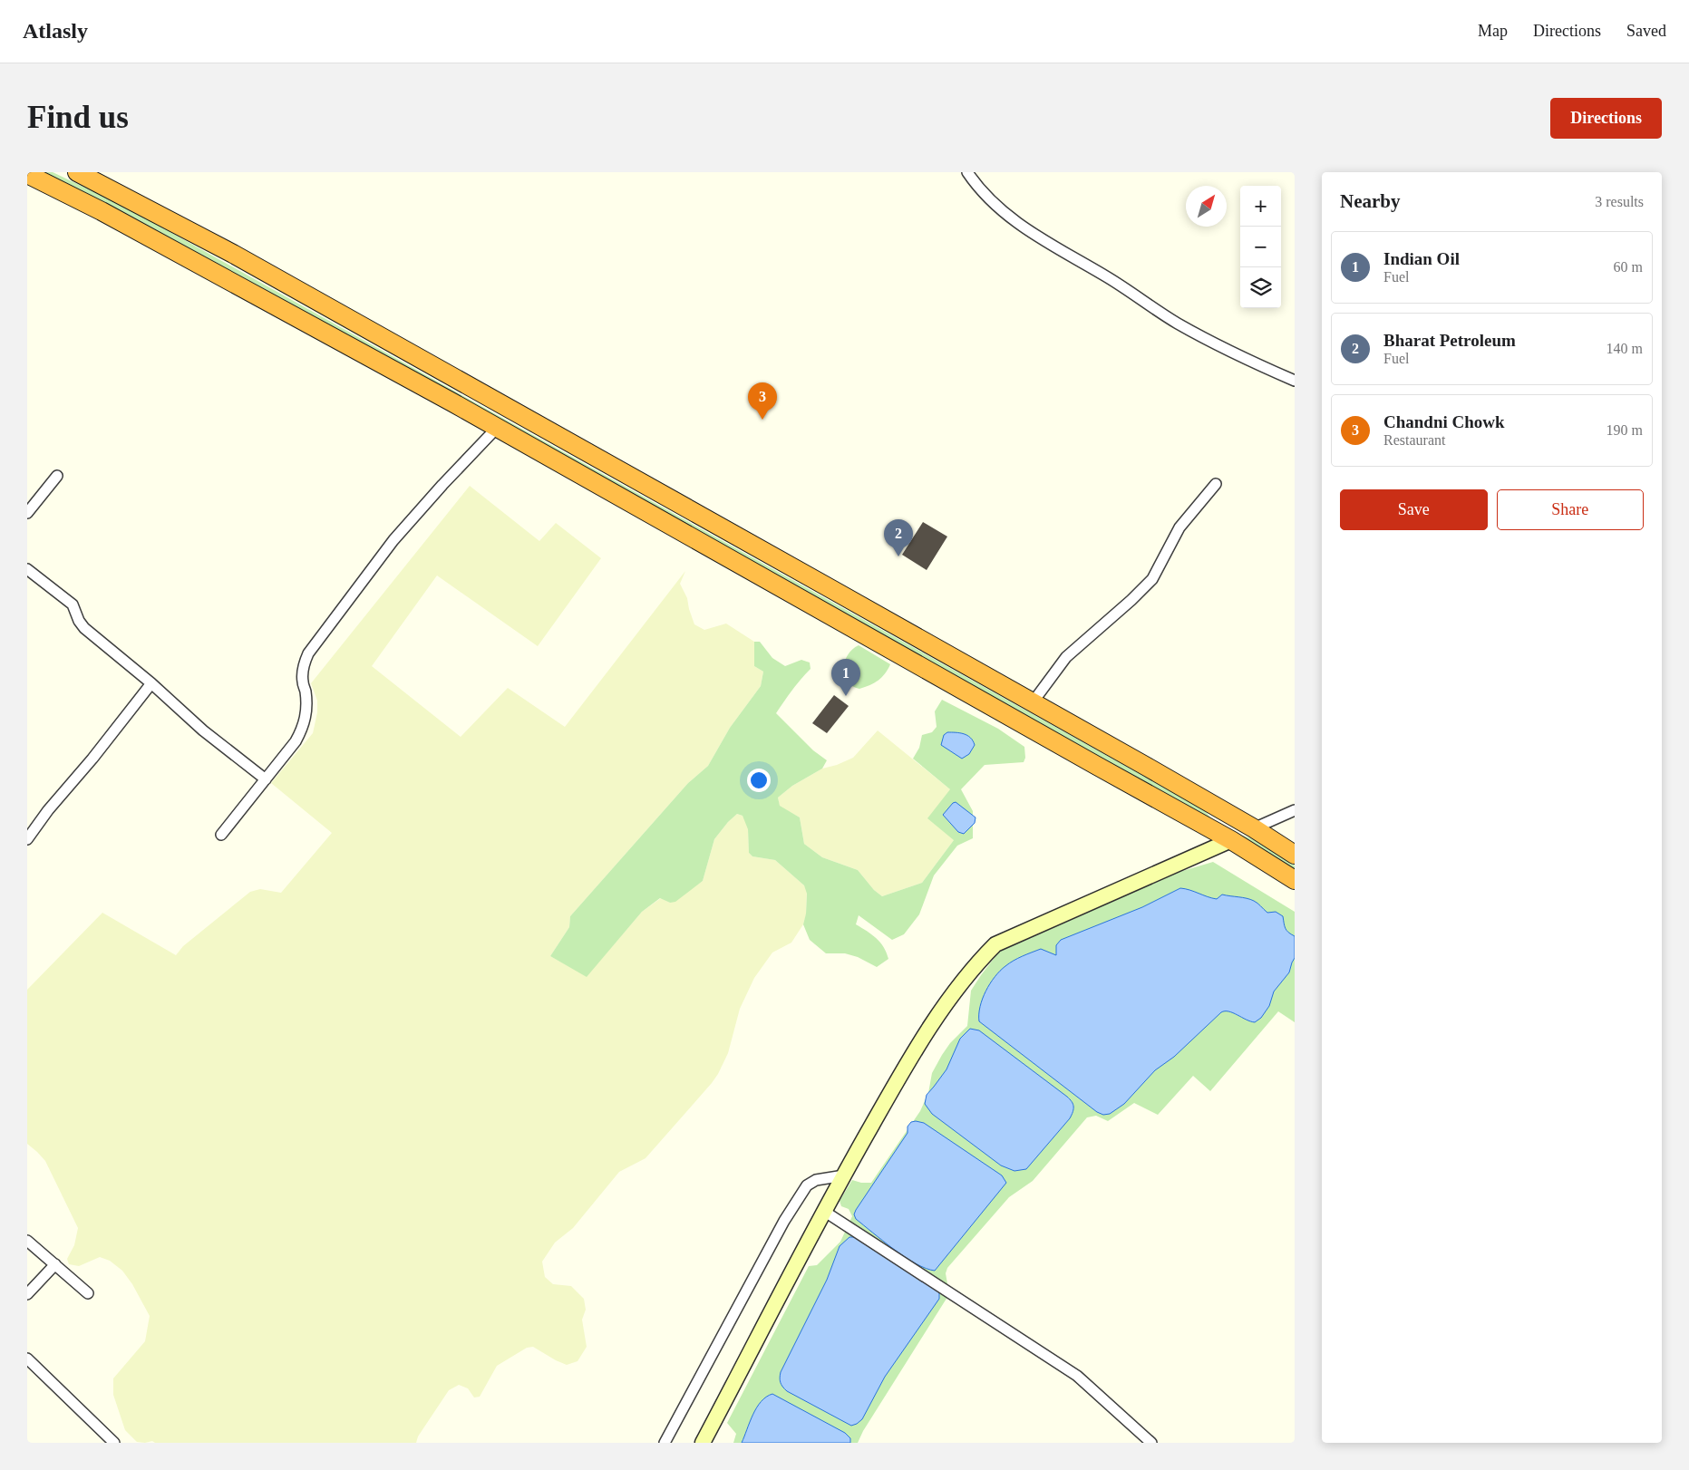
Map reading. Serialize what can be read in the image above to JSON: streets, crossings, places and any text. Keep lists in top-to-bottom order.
{
  "north": "top right",
  "page": {
    "header": "Atlasly",
    "nav": ["Map", "Directions", "Saved"],
    "buttons": [
      "Directions",
      ["Save", "Share"]
    ],
    "title": "Find us",
    "heading": ["Nearby", "3 results"],
    "map_buttons": ["+", "−"],
    "list": [
      {
        "mark": "1",
        "name": "Indian Oil",
        "note": "Fuel",
        "value": "60 m"
      },
      {
        "mark": "2",
        "name": "Bharat Petroleum",
        "note": "Fuel",
        "value": "140 m"
      },
      {
        "mark": "3",
        "name": "Chandni Chowk",
        "note": "Restaurant",
        "value": "190 m"
      }
    ],
    "pins": ["3", "2", "1"]
  }
}
